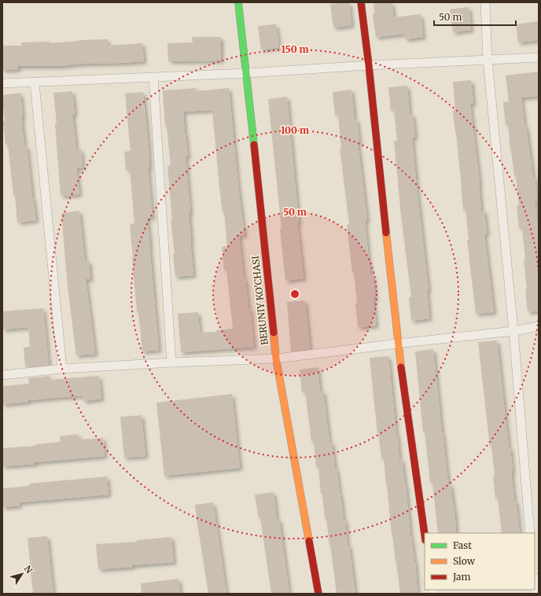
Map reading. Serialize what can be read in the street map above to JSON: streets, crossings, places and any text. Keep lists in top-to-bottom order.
{
  "streets": {
    "street": ["BERUNIY KO'CHASI"]
  },
  "legend": ["Fast", "Slow", "Jam"],
  "scale_bar": "50 m",
  "north": "top right",
  "rings": ["150 m", "100 m", "50 m"]
}
